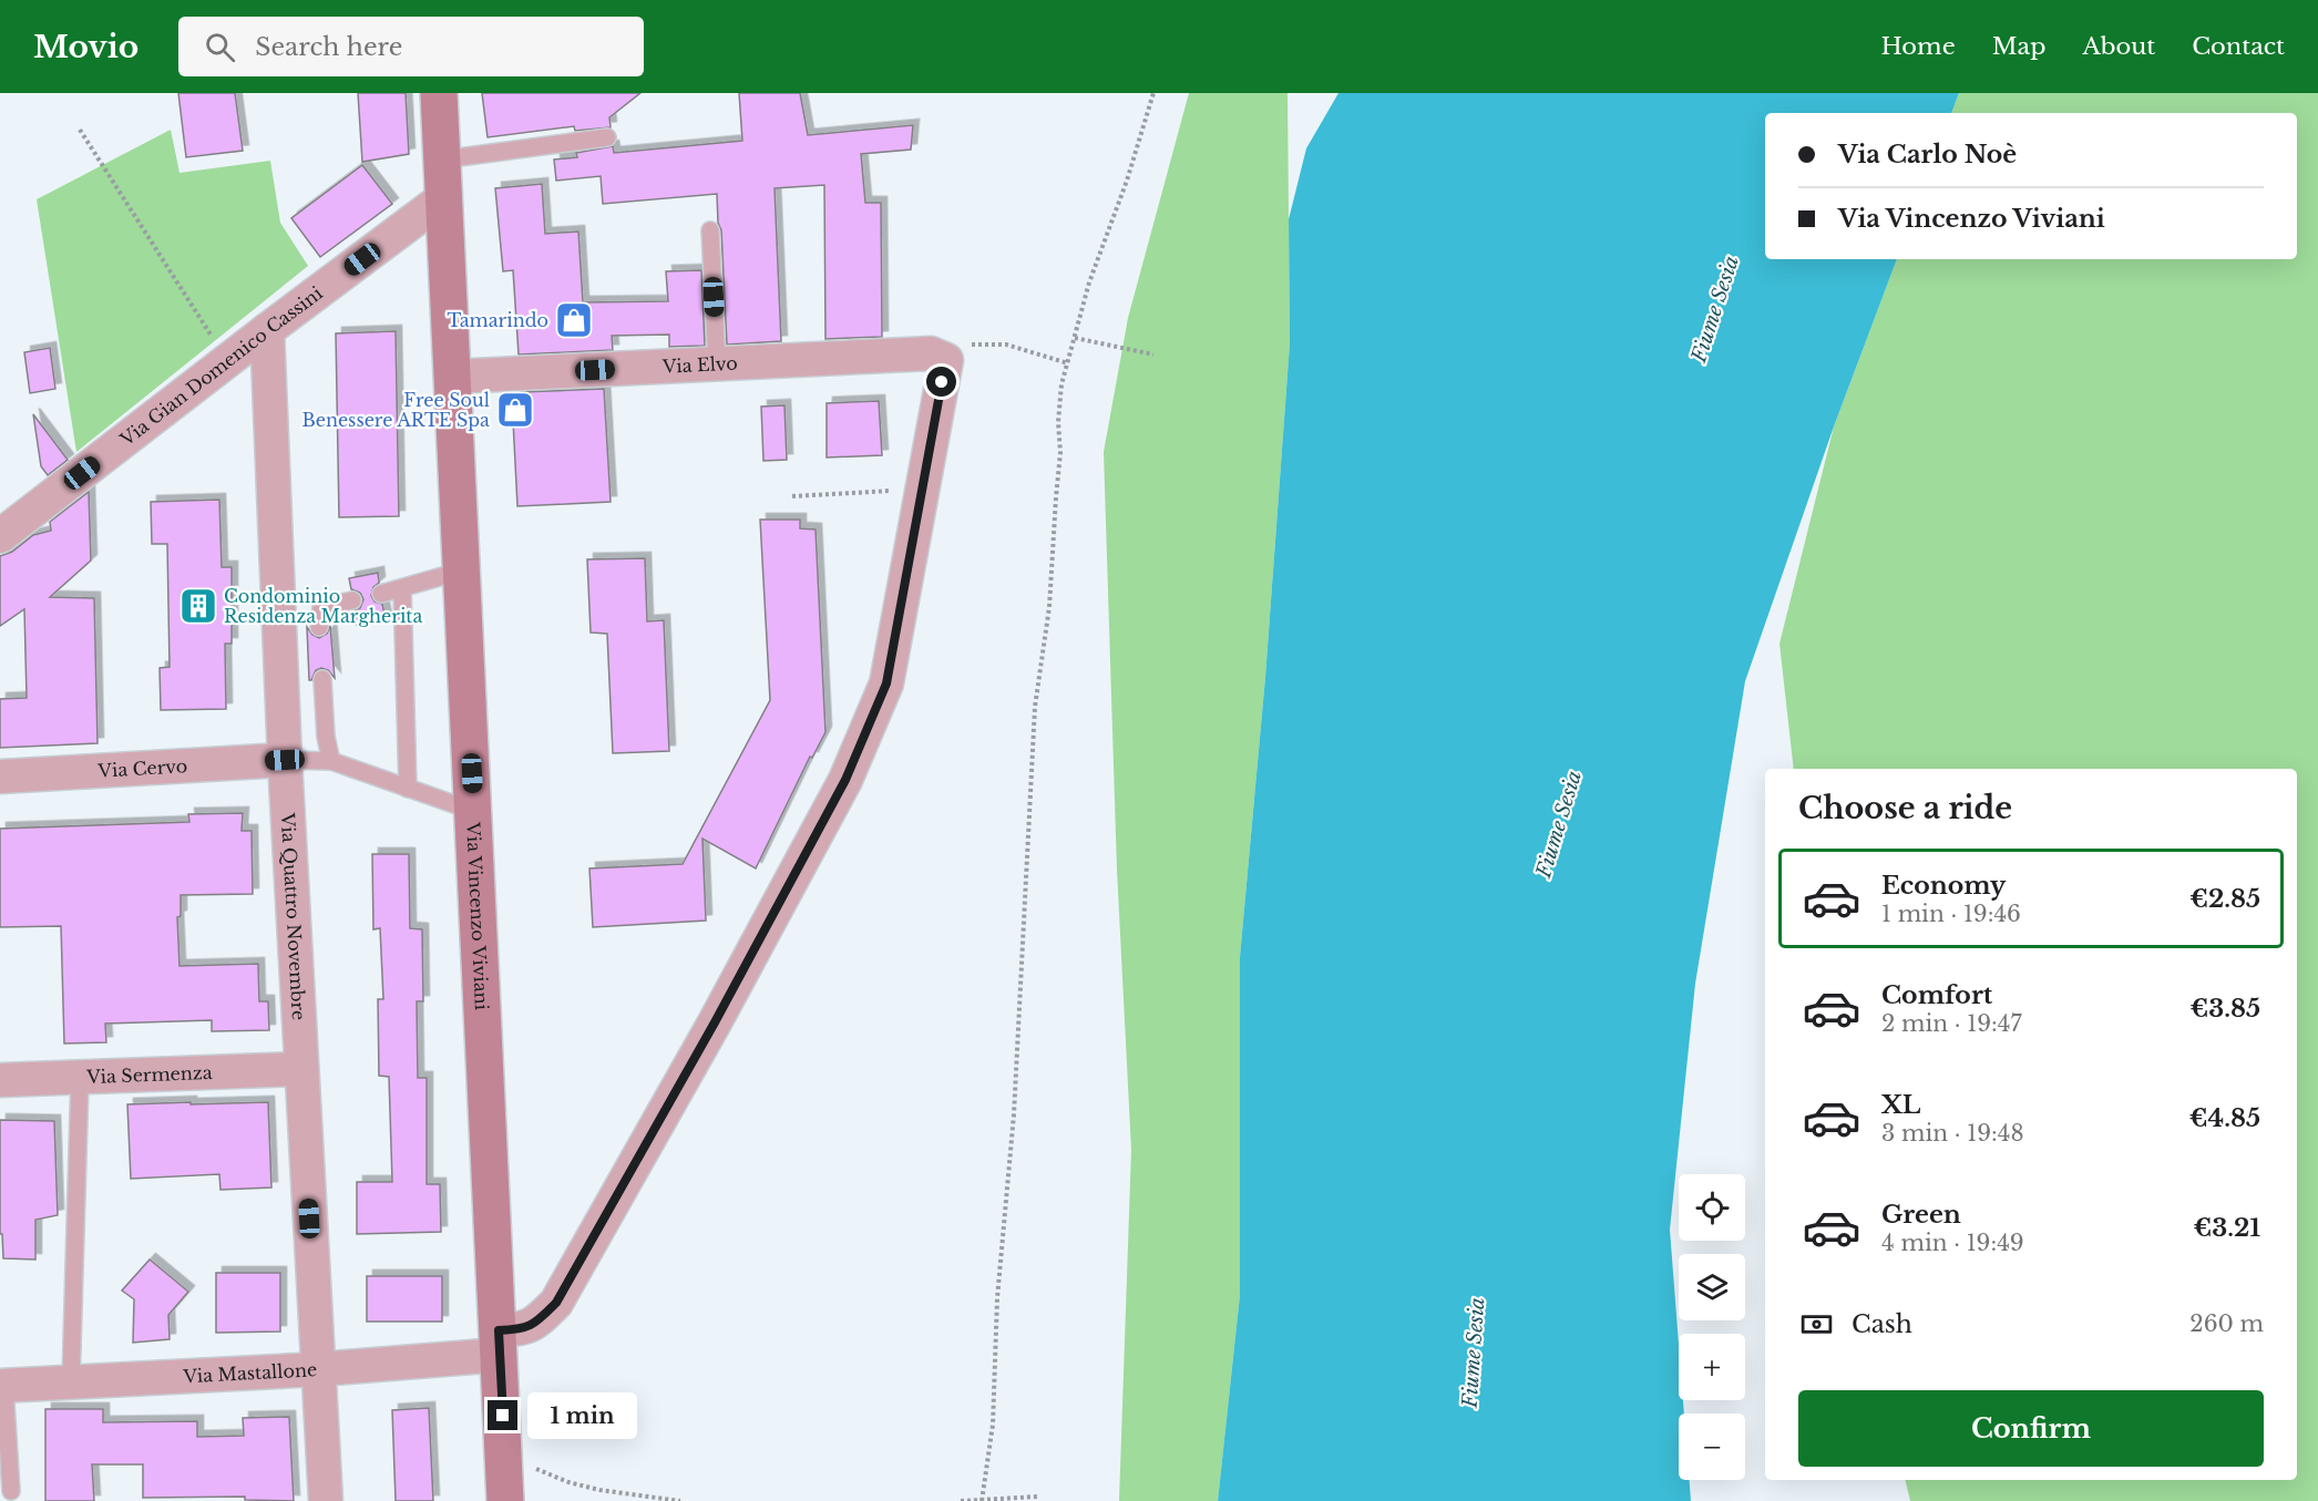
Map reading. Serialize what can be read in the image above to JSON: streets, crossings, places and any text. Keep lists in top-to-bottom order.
{
  "streets": {
    "main road": ["Via Vincenzo Viviani"],
    "street": [
      "Via Elvo",
      "Via Gian Domenico Cassini",
      "Via Cervo",
      "Via Quattro Novembre",
      "Via Sermenza",
      "Via Mastallone"
    ]
  },
  "crossings": [
    ["Via Elvo", "Via Vincenzo Viviani"],
    ["Via Elvo", "Via Mastallone"],
    ["Via Gian Domenico Cassini", "Via Quattro Novembre"],
    ["Via Gian Domenico Cassini", "Via Vincenzo Viviani"],
    ["Via Cervo", "Via Quattro Novembre"],
    ["Via Quattro Novembre", "Via Sermenza"],
    ["Via Quattro Novembre", "Via Mastallone"],
    ["Via Vincenzo Viviani", "Via Mastallone"]
  ],
  "water": ["Fiume Sesia"],
  "places": {
    "shop": ["Tamarindo", "Free Soul Benessere ARTE Spa"],
    "building": ["Condominio Residenza Margherita"]
  },
  "page": {
    "header": "Movio",
    "search": "Search here",
    "nav": [
      "Home",
      "Map",
      "About",
      "Contact"
    ],
    "banner": ["Via Carlo Noè", "Via Vincenzo Viviani"],
    "heading": "Choose a ride",
    "list": [
      {
        "name": "Economy",
        "note": "1 min · 19:46",
        "value": "€2.85"
      },
      {
        "name": "Comfort",
        "note": "2 min · 19:47",
        "value": "€3.85"
      },
      {
        "name": "XL",
        "note": "3 min · 19:48",
        "value": "€4.85"
      },
      {
        "name": "Green",
        "note": "4 min · 19:49",
        "value": "€3.21"
      }
    ],
    "map_buttons": ["+", "−"],
    "pay": ["Cash", "260 m"],
    "buttons": "Confirm",
    "bubble": "1 min"
  }
}
